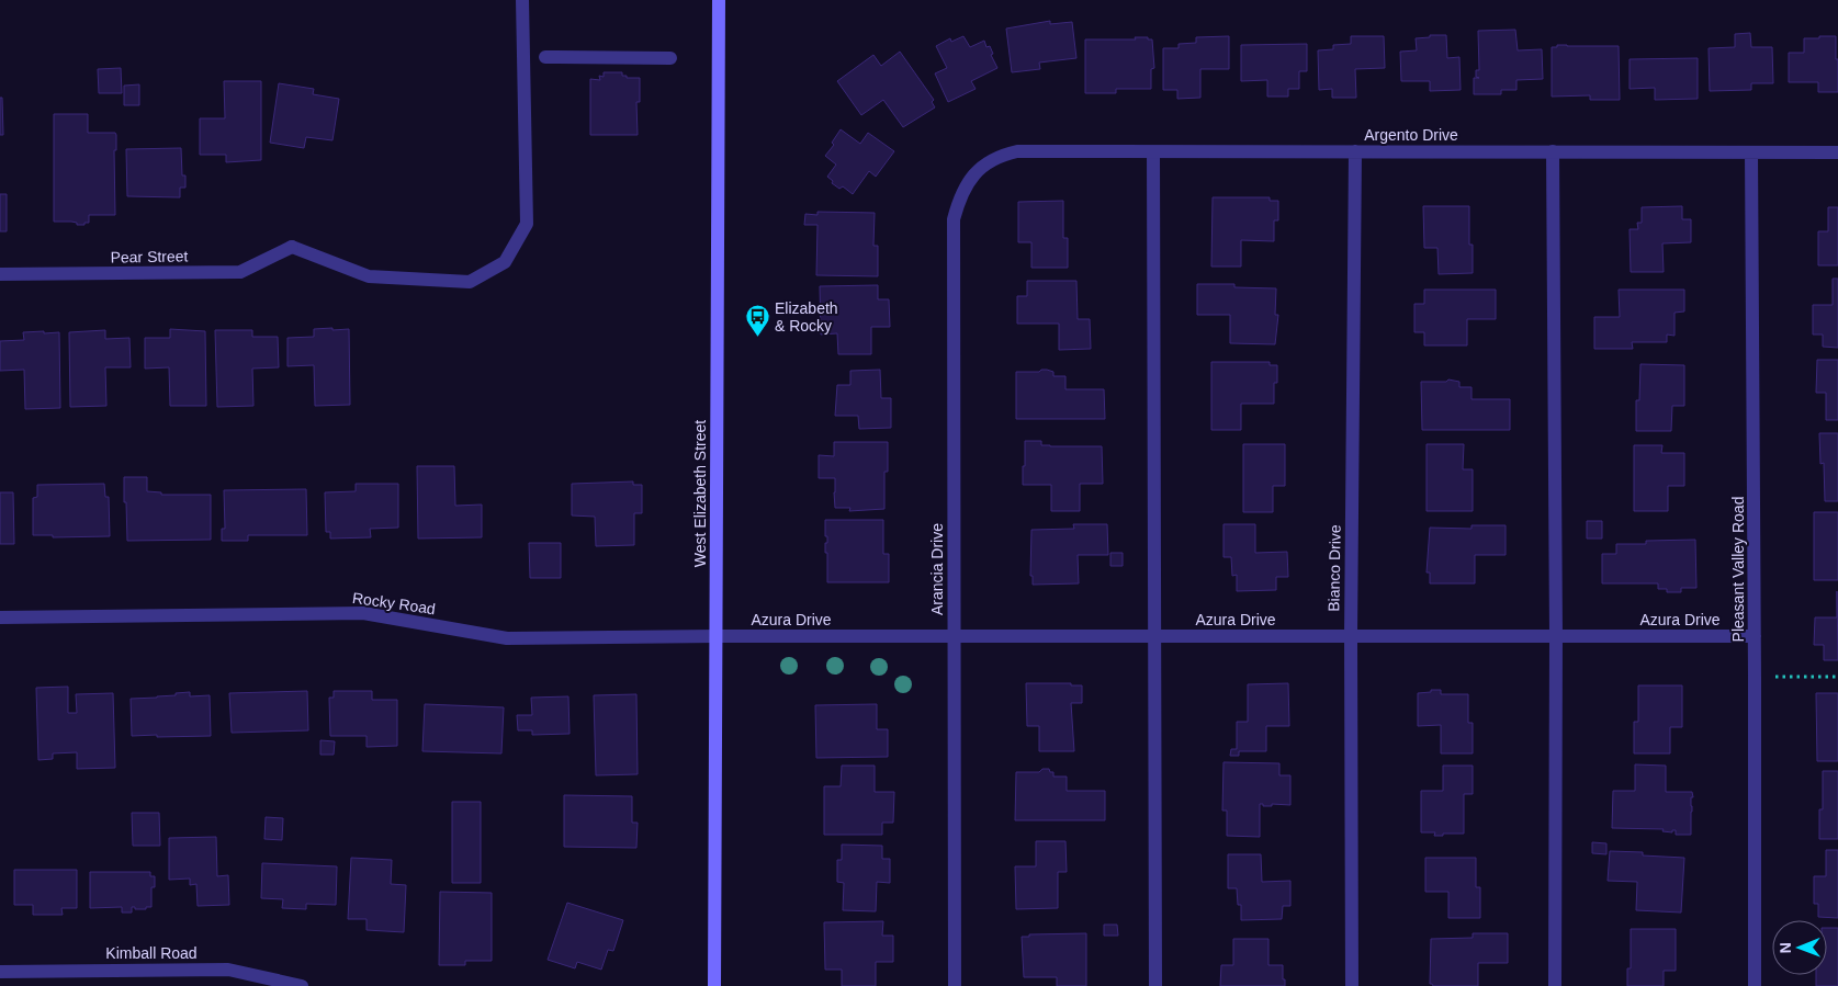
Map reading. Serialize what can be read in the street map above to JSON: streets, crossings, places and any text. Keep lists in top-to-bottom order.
{
  "streets": {
    "main road": ["West Elizabeth Street"],
    "street": [
      "Argento Drive",
      "Pear Street",
      "Bianco Drive",
      "Arancia Drive",
      "Pleasant Valley Road",
      "Rocky Road",
      "Azura Drive",
      "Kimball Road"
    ]
  },
  "crossings": [
    ["Argento Drive", "Bianco Drive"],
    ["Argento Drive", "Arancia Drive"],
    ["Argento Drive", "Pleasant Valley Road"],
    ["West Elizabeth Street", "Rocky Road"],
    ["West Elizabeth Street", "Azura Drive"],
    ["Bianco Drive", "Azura Drive"],
    ["Arancia Drive", "Azura Drive"],
    ["Pleasant Valley Road", "Azura Drive"],
    ["Rocky Road", "Azura Drive"]
  ],
  "places": {
    "bus stop": ["Elizabeth & Rocky"]
  },
  "north": "left"
}
